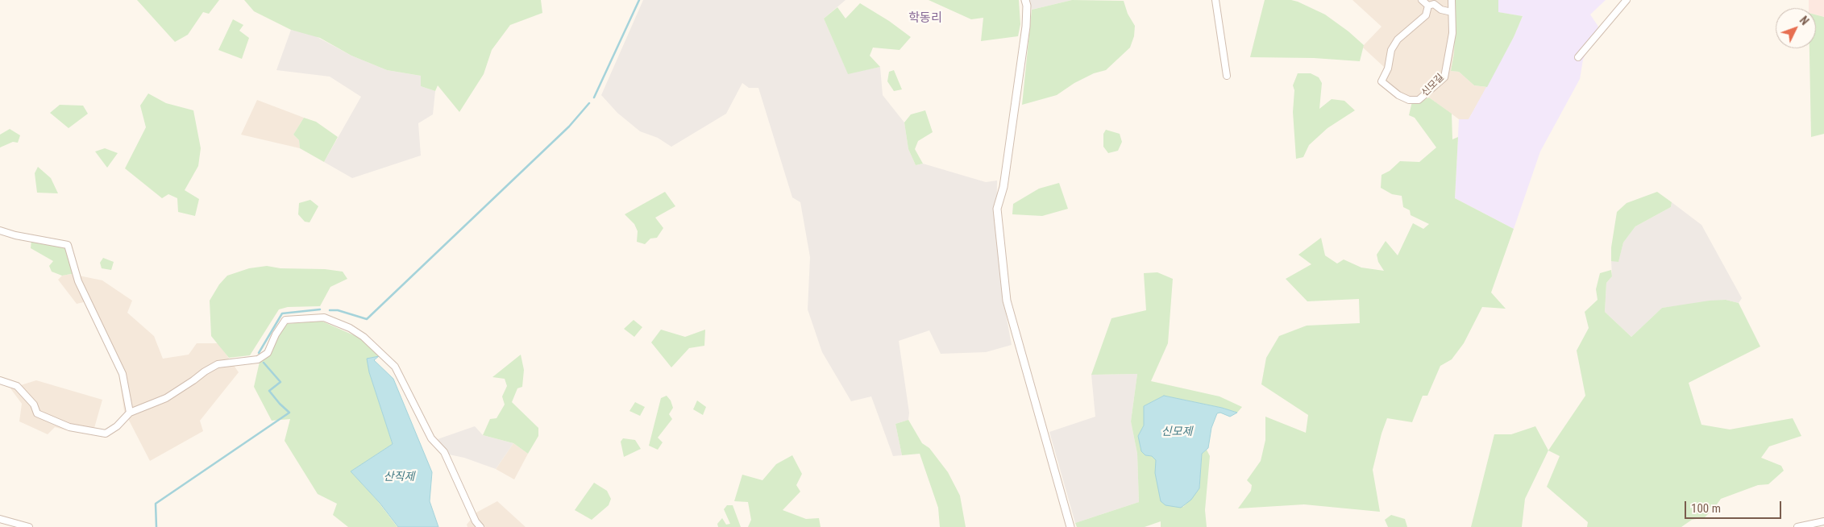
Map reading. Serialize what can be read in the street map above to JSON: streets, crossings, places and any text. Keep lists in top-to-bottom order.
{
  "streets": {
    "street": ["신모길"]
  },
  "districts": ["학동리"],
  "water": ["신모제", "산직제"],
  "scale_bar": "100 m",
  "north": "top right"
}
